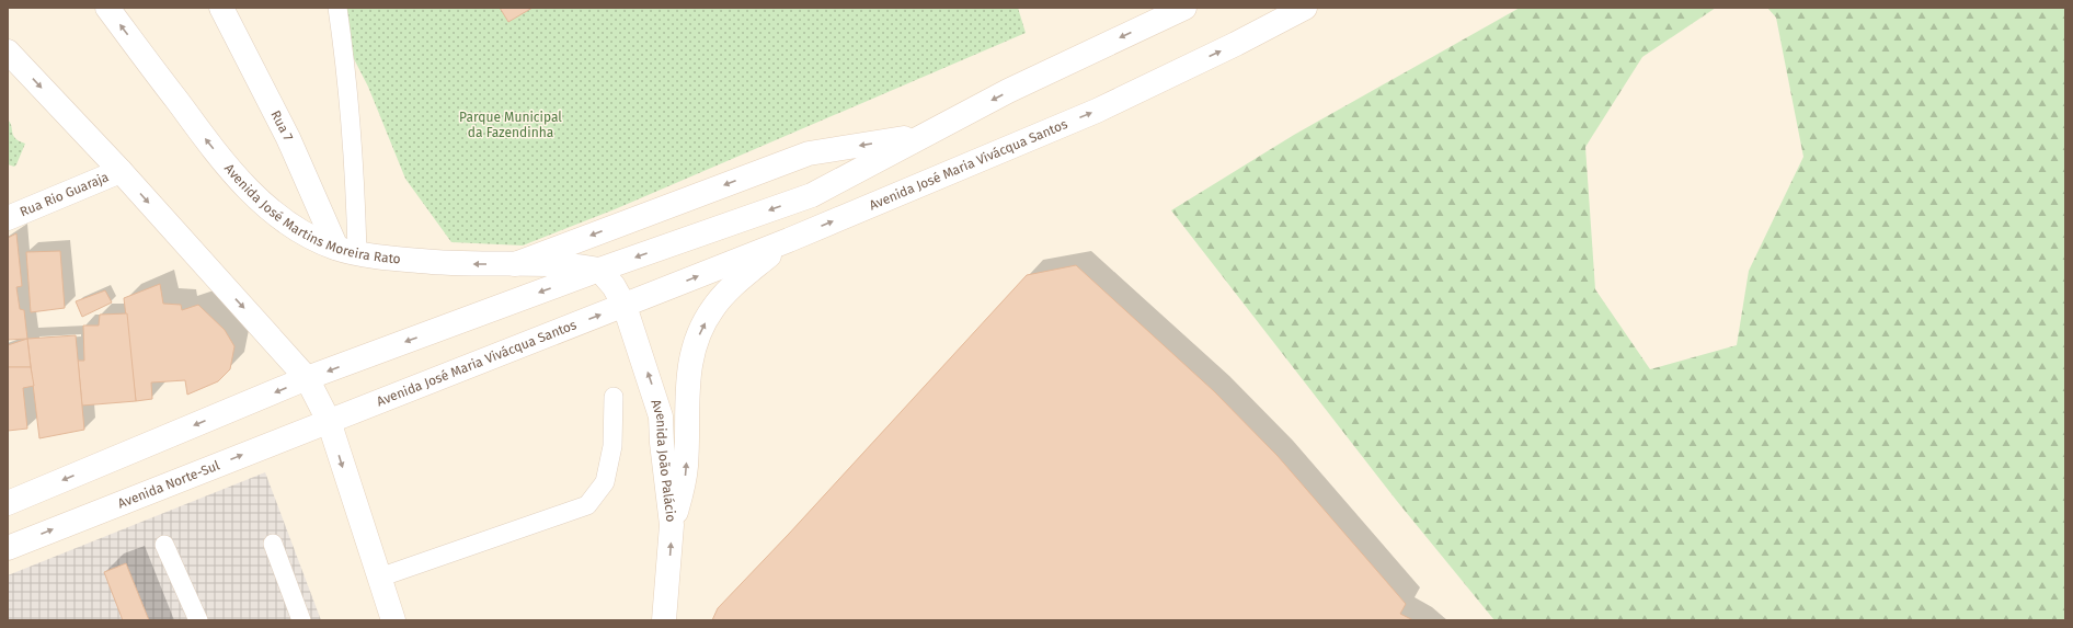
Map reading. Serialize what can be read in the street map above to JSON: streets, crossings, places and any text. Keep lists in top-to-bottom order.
{
  "streets": {
    "main road": [
      "Rua 7",
      "Avenida José Maria Vivácqua Santos",
      "Rua Rio Guaraja",
      "Avenida José Martins Moreira Rato",
      "Avenida João Palácio",
      "Avenida Norte-Sul"
    ]
  },
  "crossings": [
    ["Rua 7", "Avenida José Martins Moreira Rato"],
    ["Avenida José Maria Vivácqua Santos", "Avenida João Palácio"],
    ["Avenida José Maria Vivácqua Santos", "Avenida Norte-Sul"]
  ],
  "one_way": ["Avenida João Palácio"],
  "parks": ["Parque Municipal da Fazendinha"]
}
